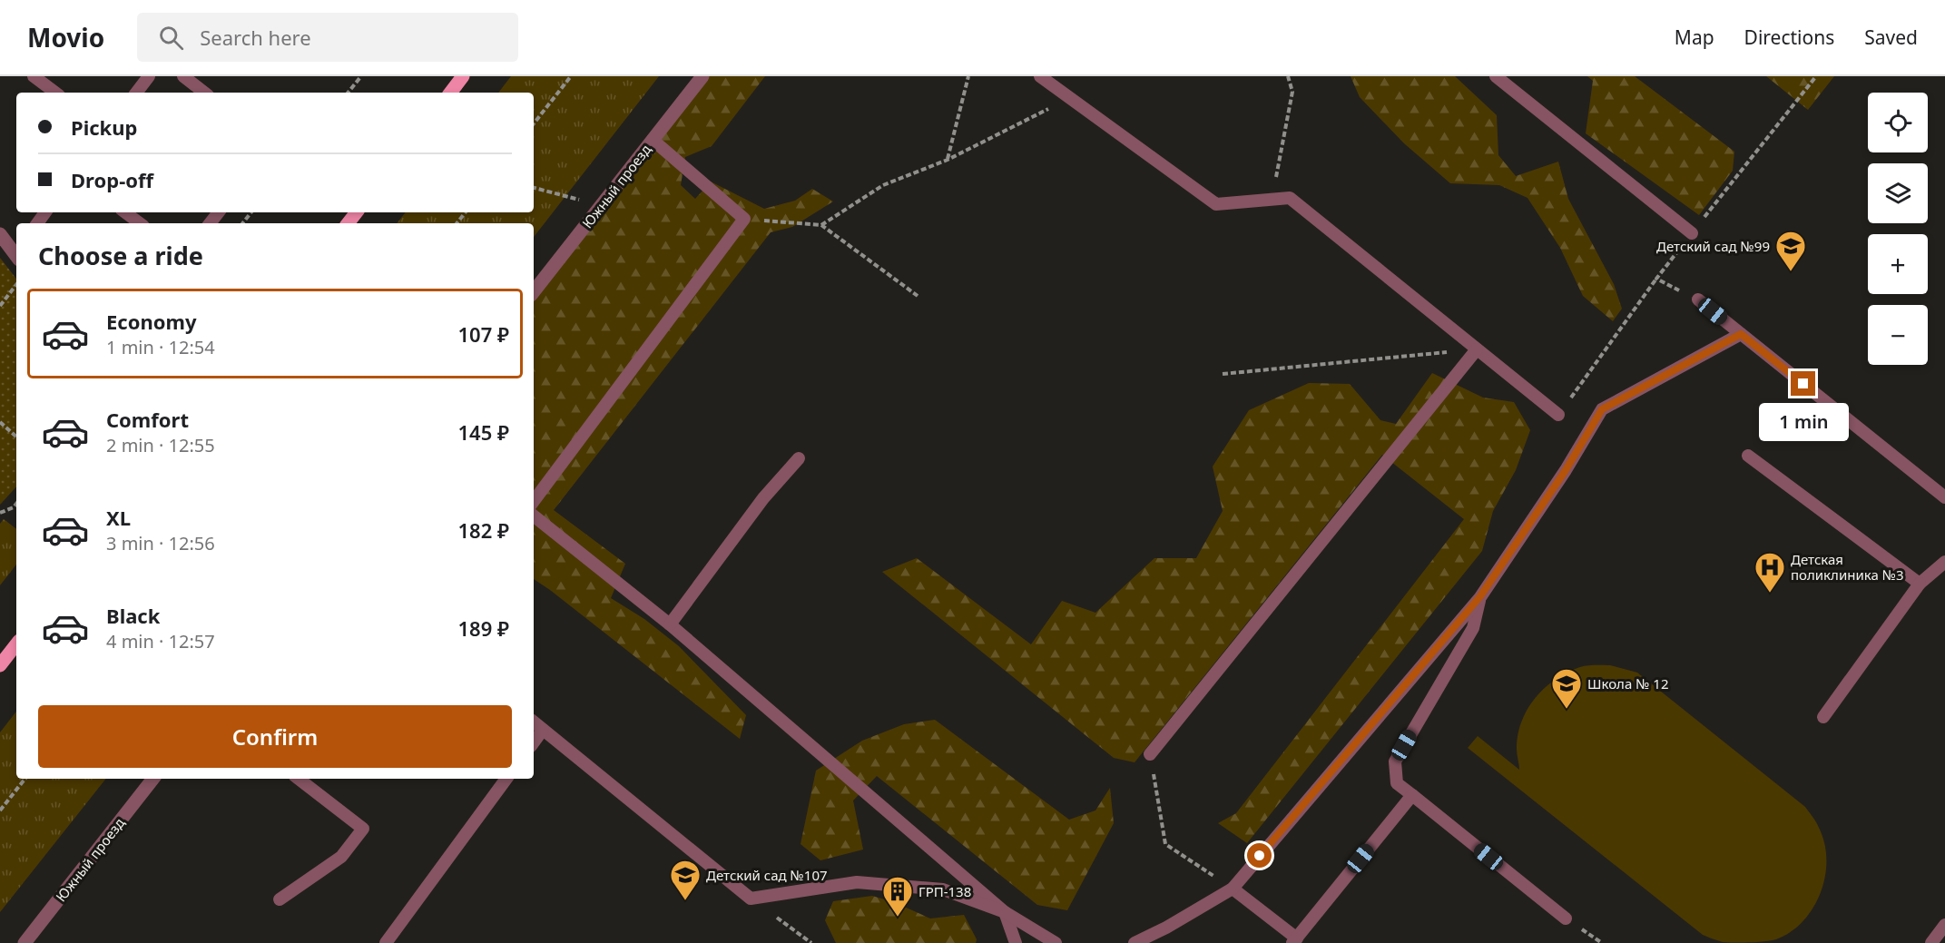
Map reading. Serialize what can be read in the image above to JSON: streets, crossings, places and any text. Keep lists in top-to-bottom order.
{
  "streets": {
    "street": ["Южный проезд"]
  },
  "places": {
    "school or university": ["Детский сад №99", "Школа № 12", "Детский сад №107"],
    "hospital": ["Детская поликлиника №3"],
    "building": ["ГРП-138"]
  },
  "page": {
    "header": "Movio",
    "search": "Search here",
    "nav": ["Map", "Directions", "Saved"],
    "map_buttons": ["+", "−"],
    "banner": ["Pickup", "Drop-off"],
    "heading": "Choose a ride",
    "list": [
      {
        "name": "Economy",
        "note": "1 min · 12:54",
        "value": "107 ₽"
      },
      {
        "name": "Comfort",
        "note": "2 min · 12:55",
        "value": "145 ₽"
      },
      {
        "name": "XL",
        "note": "3 min · 12:56",
        "value": "182 ₽"
      },
      {
        "name": "Black",
        "note": "4 min · 12:57",
        "value": "189 ₽"
      }
    ],
    "bubble": "1 min",
    "buttons": "Confirm"
  }
}
